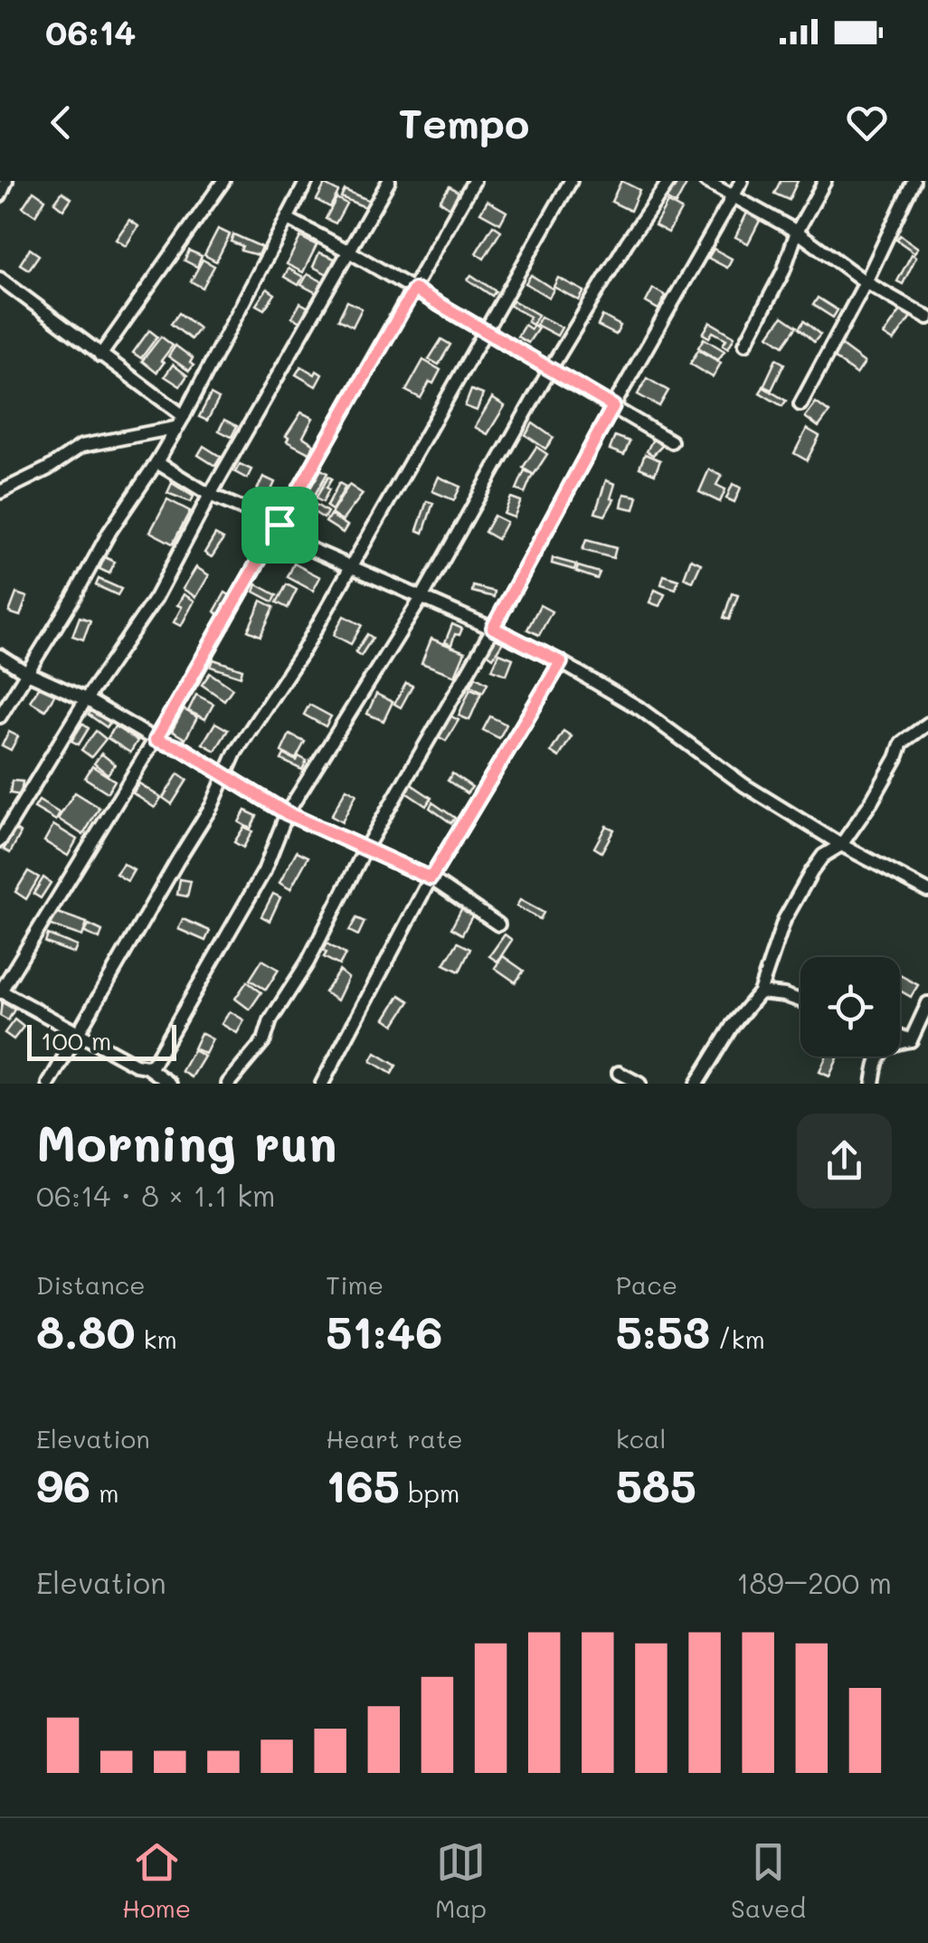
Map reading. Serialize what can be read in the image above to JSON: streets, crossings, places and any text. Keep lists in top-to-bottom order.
{
  "scale_bar": "100 m",
  "page": {
    "status": "06:14",
    "header": "Tempo",
    "scale": "100 m",
    "heading": ["Morning run", "06:14 · 8 × 1.1 km"],
    "stats": [
      ["Distance", "8.80 km"],
      ["Time", "51:46"],
      ["Pace", "5:53 /km"],
      ["Elevation", "96 m"],
      ["Heart rate", "165 bpm"],
      ["kcal", "585"]
    ],
    "chart": ["Elevation", "189–200 m"],
    "tabs": ["Home", "Map", "Saved"]
  }
}
